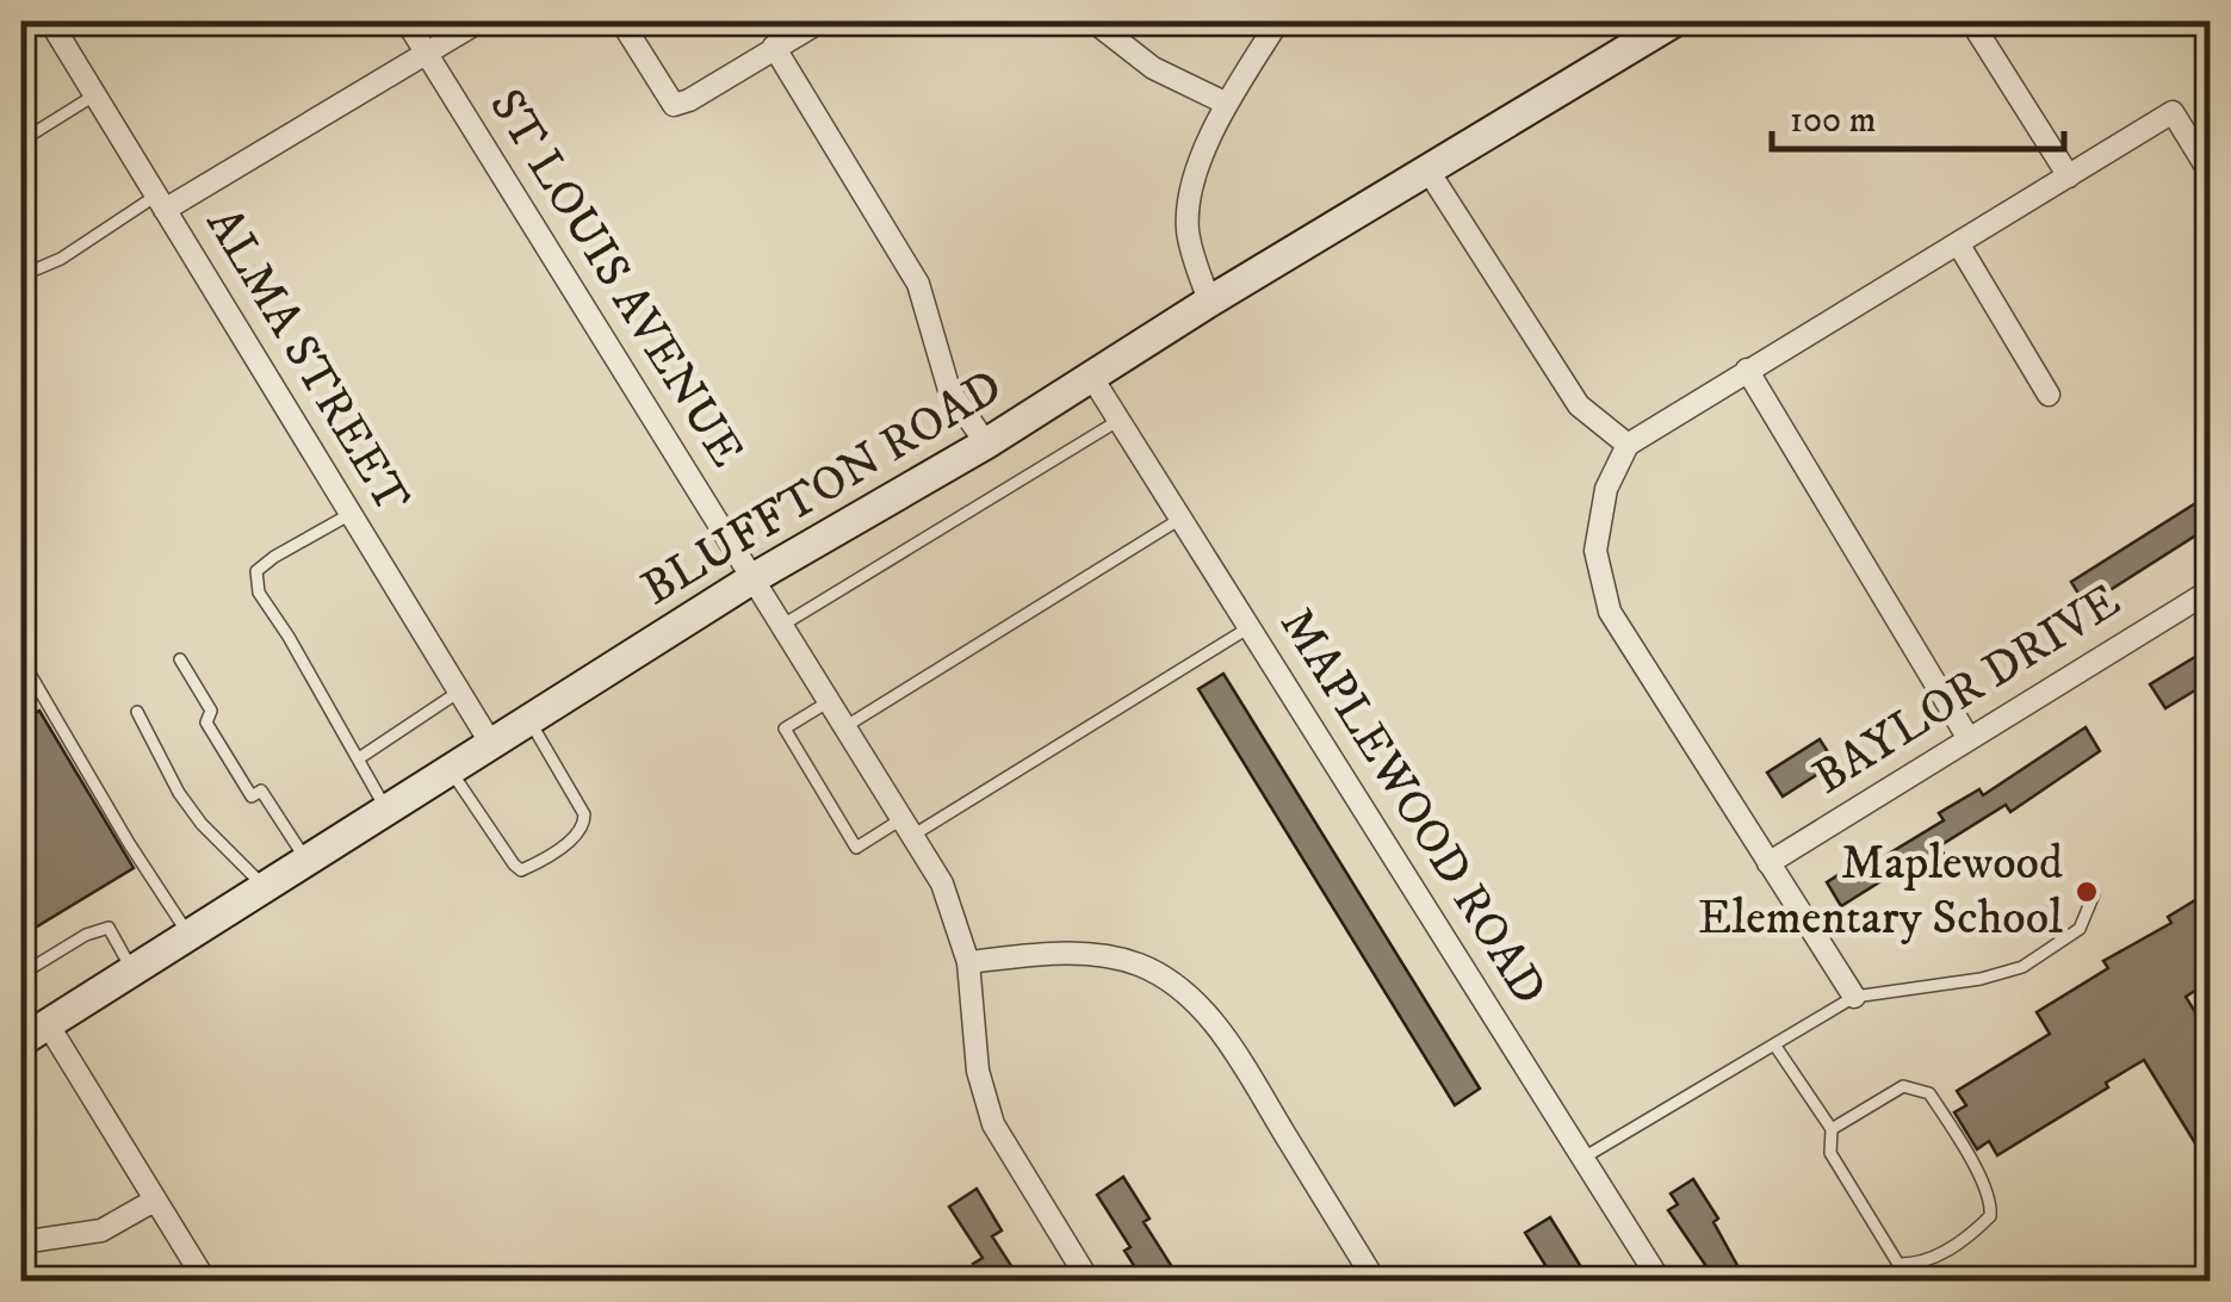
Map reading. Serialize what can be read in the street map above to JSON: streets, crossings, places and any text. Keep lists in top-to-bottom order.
{
  "streets": {
    "main road": ["BLUFFTON ROAD"],
    "street": [
      "ST LOUIS AVENUE",
      "ALMA STREET",
      "BAYLOR DRIVE",
      "MAPLEWOOD ROAD"
    ]
  },
  "crossings": [
    ["ST LOUIS AVENUE", "BLUFFTON ROAD"],
    ["ALMA STREET", "BLUFFTON ROAD"],
    ["BLUFFTON ROAD", "MAPLEWOOD ROAD"]
  ],
  "places": ["Maplewood Elementary School"],
  "scale_bar": "100 m"
}
